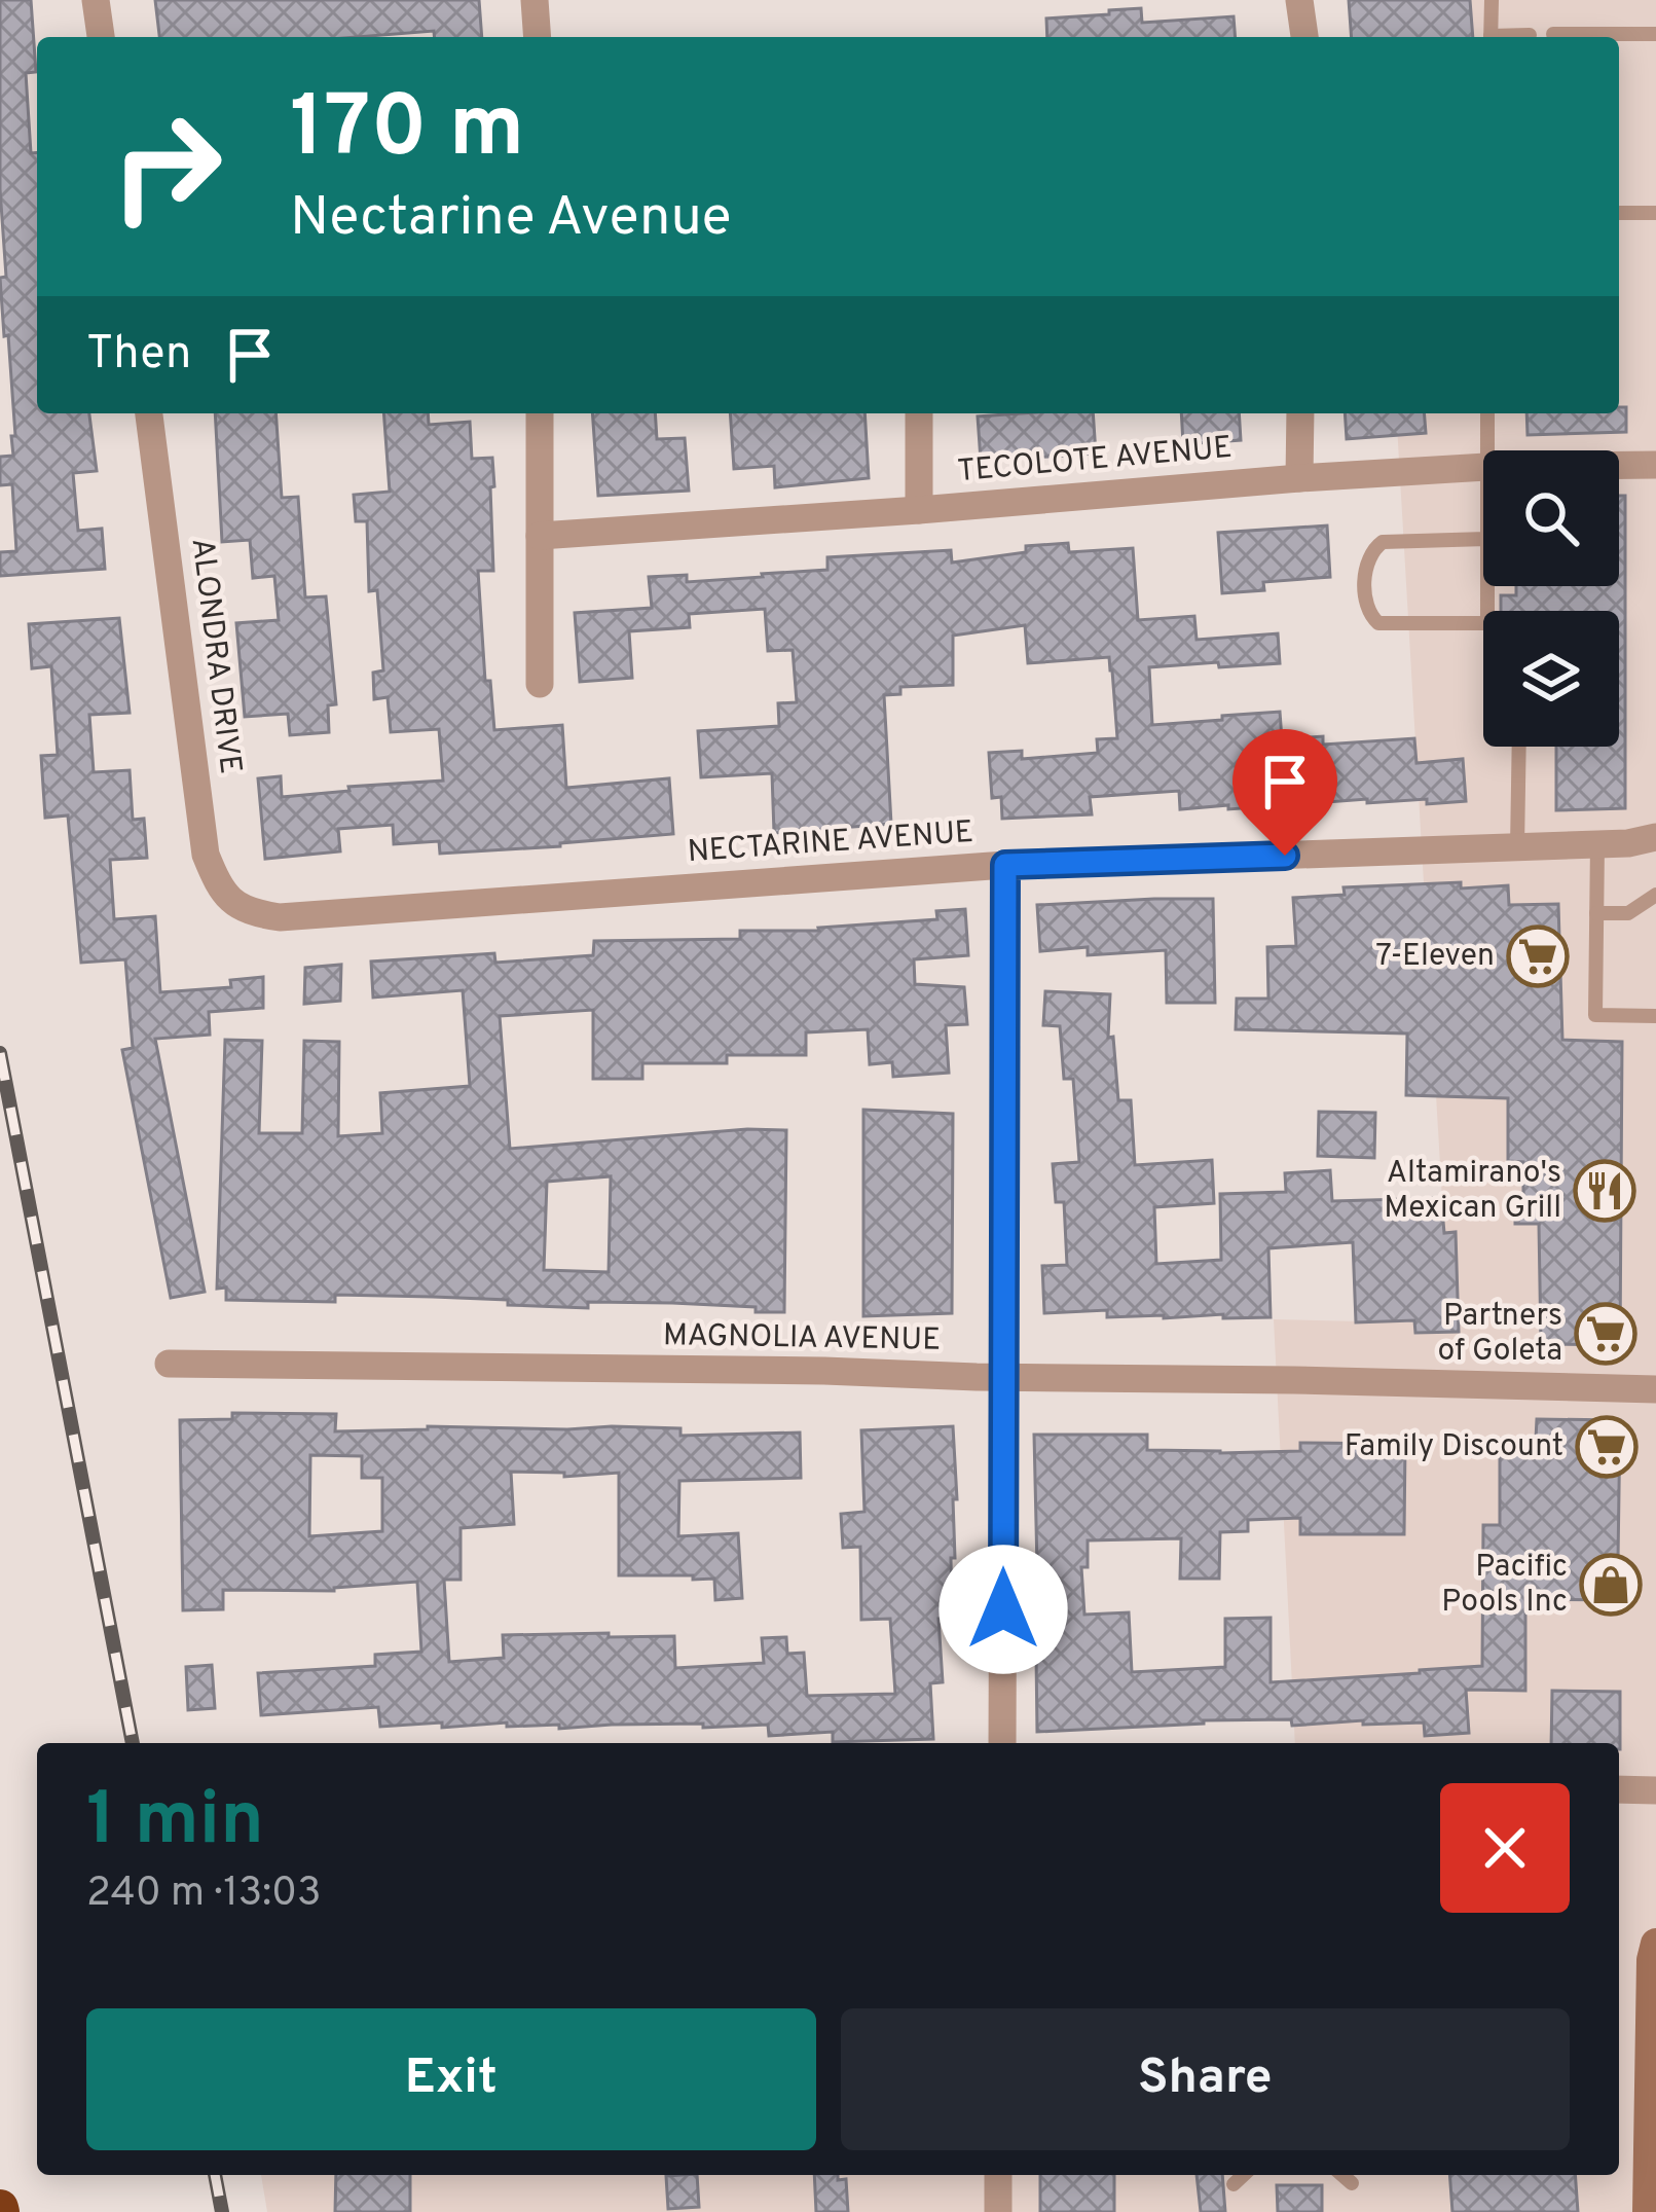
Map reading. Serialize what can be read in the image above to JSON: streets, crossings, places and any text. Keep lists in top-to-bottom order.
{
  "streets": {
    "street": [
      "TECOLOTE AVENUE",
      "ALONDRA DRIVE",
      "NECTARINE AVENUE",
      "MAGNOLIA AVENUE"
    ]
  },
  "crossings": [
    ["ALONDRA DRIVE", "NECTARINE AVENUE"]
  ],
  "places": {
    "supermarket": ["7-Eleven", "Partners of Goleta", "Family Discount"],
    "restaurant": ["Altamirano's Mexican Grill"],
    "shop": ["Pacific Pools Inc"]
  },
  "page": {
    "turn": ["170 m", "Nectarine Avenue"],
    "then": "Then",
    "heading": ["1 min", "240 m · 13:03"],
    "buttons": ["Exit", "Share"]
  }
}
